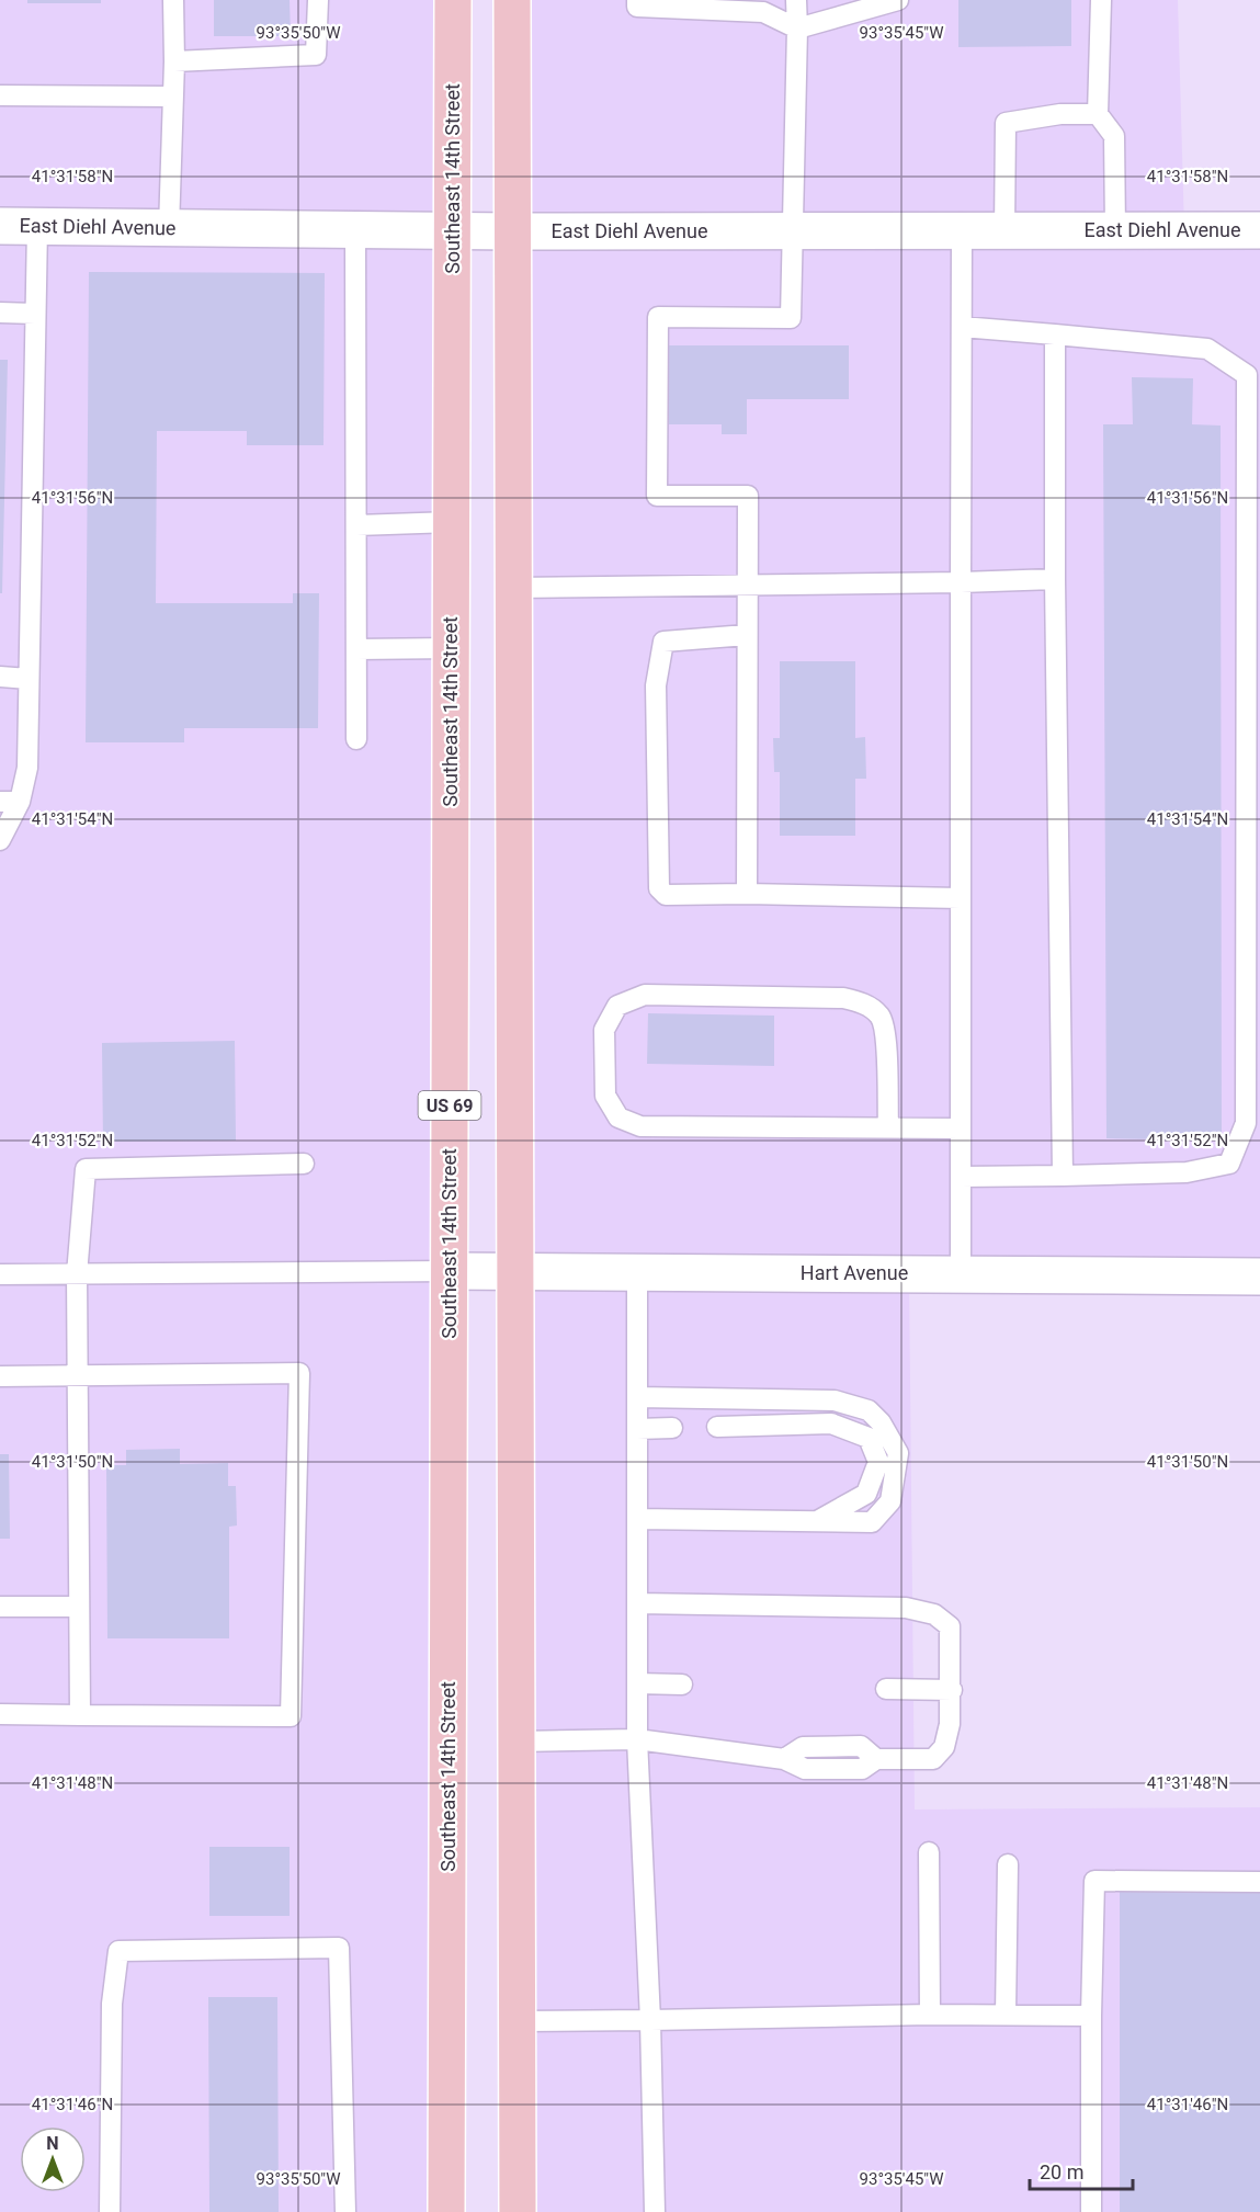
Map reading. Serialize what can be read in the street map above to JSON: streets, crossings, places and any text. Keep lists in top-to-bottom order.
{
  "streets": {
    "main road": ["Southeast 14th Street", "US 69"],
    "street": ["East Diehl Avenue", "Hart Avenue"]
  },
  "crossings": [
    ["Southeast 14th Street", "East Diehl Avenue"],
    ["Southeast 14th Street", "Hart Avenue"]
  ],
  "scale_bar": "20 m",
  "north": "top",
  "coordinates": [
    "93°35'50\"W",
    "93°35'45\"W",
    "41°31'58\"N",
    "41°31'56\"N",
    "41°31'54\"N",
    "41°31'52\"N",
    "41°31'50\"N",
    "41°31'48\"N",
    "41°31'46\"N"
  ]
}
